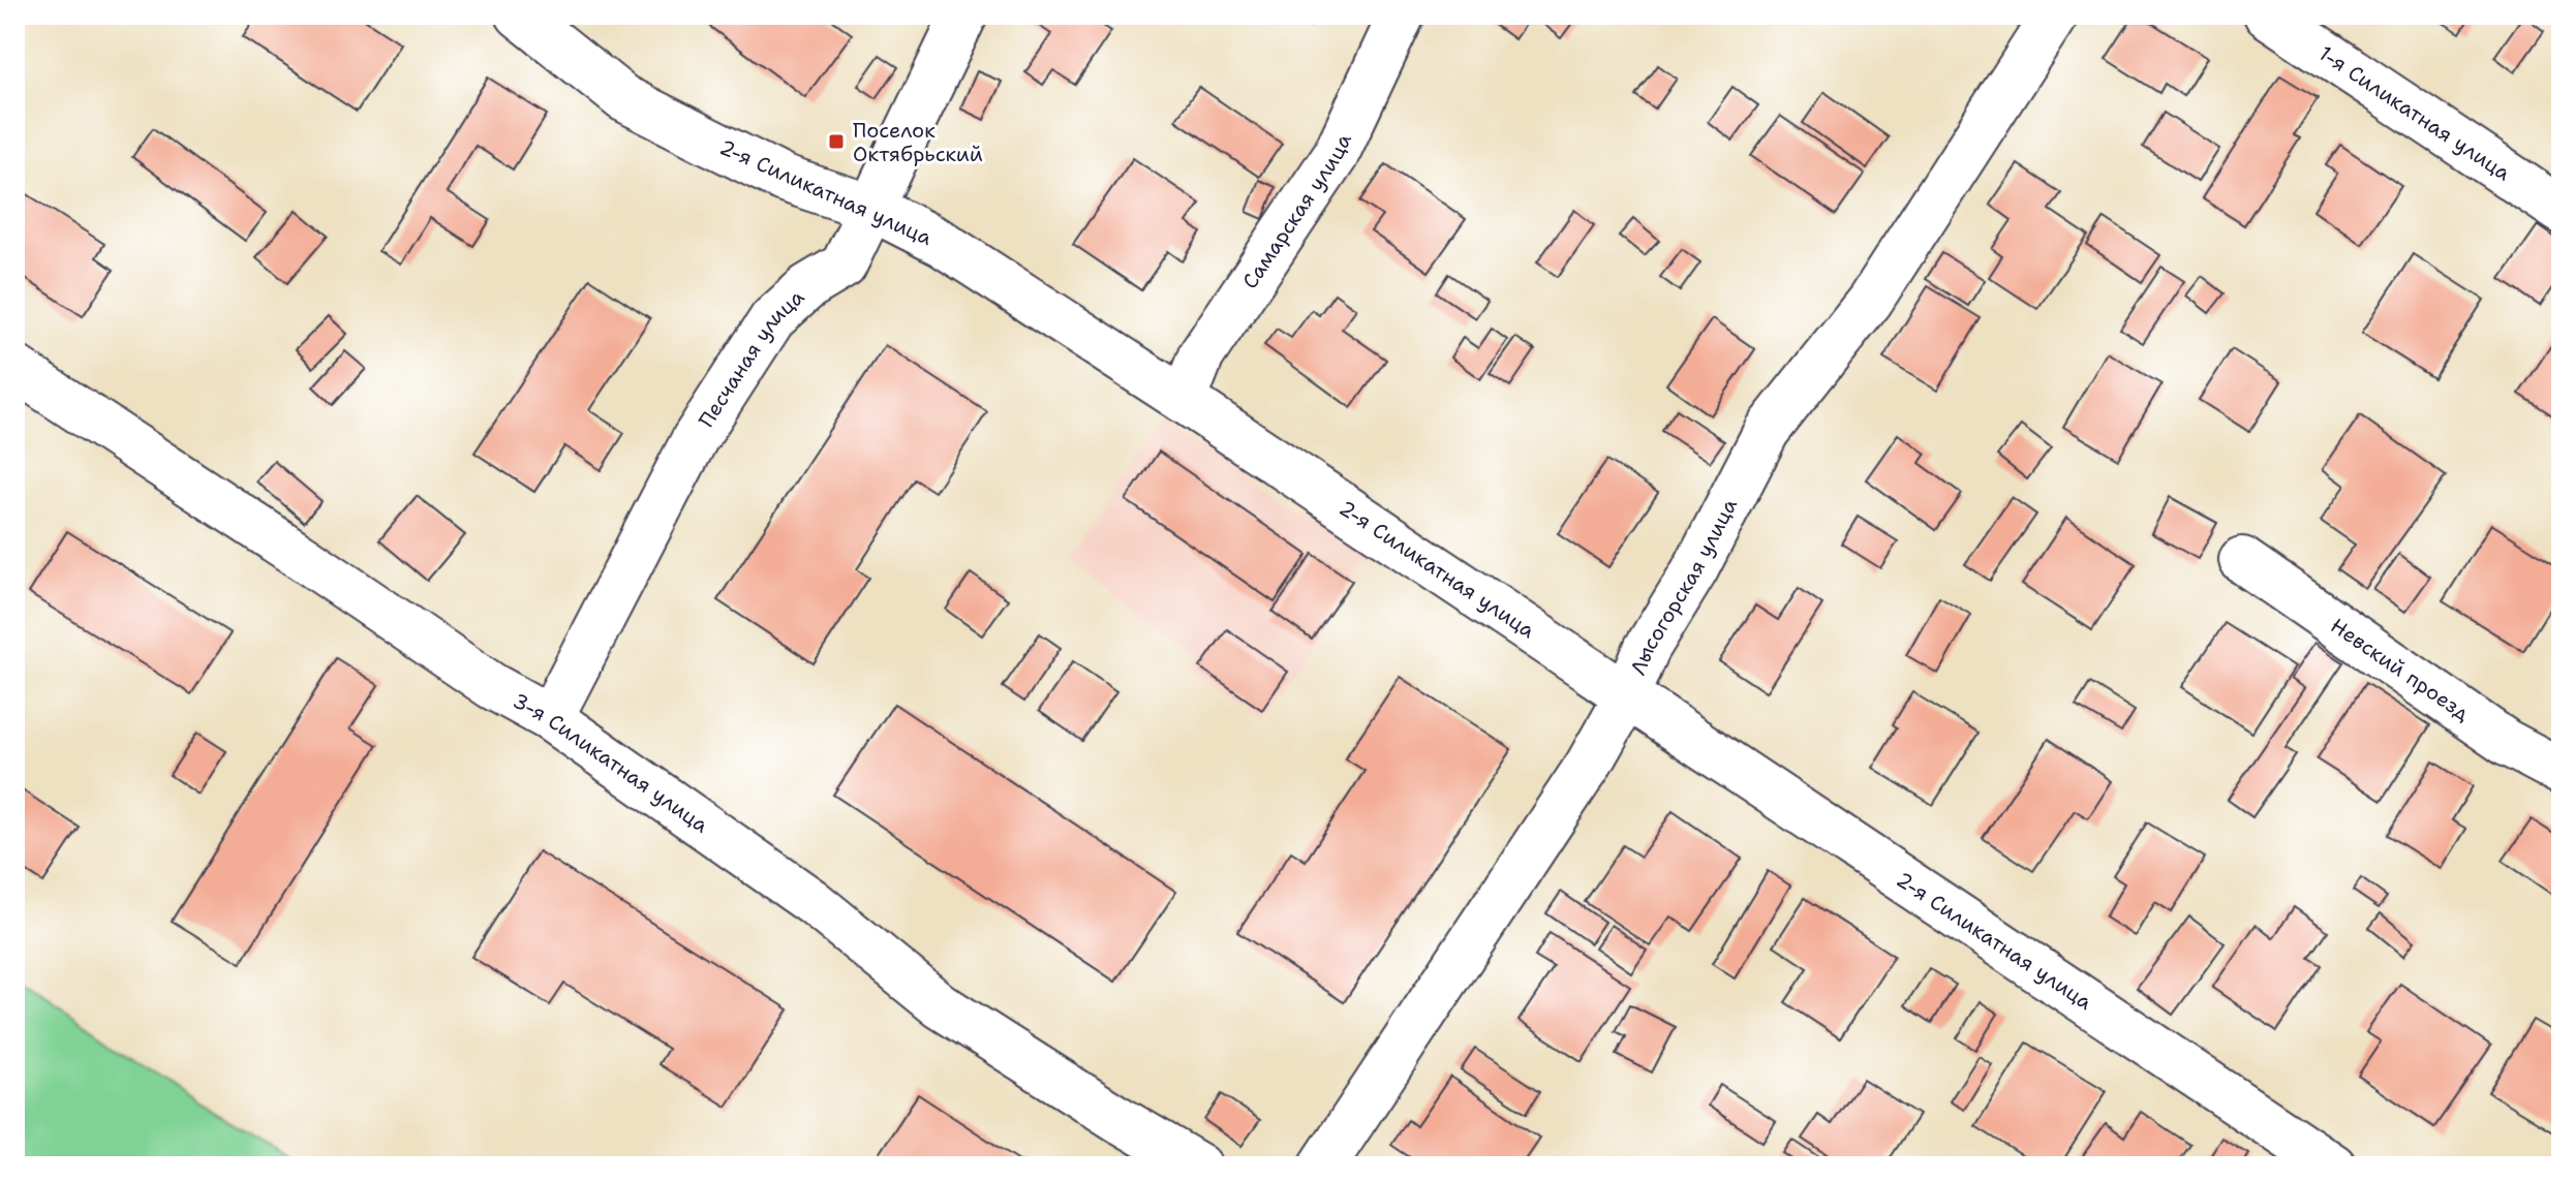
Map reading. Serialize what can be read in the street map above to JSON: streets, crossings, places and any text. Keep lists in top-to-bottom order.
{
  "streets": {
    "street": [
      "1-я Силикатная улица",
      "2-я Силикатная улица",
      "Самарская улица",
      "Песчаная улица",
      "Лысогорская улица",
      "Невский проезд",
      "3-я Силикатная улица"
    ]
  },
  "crossings": [
    ["2-я Силикатная улица", "Самарская улица"],
    ["2-я Силикатная улица", "Песчаная улица"],
    ["2-я Силикатная улица", "Лысогорская улица"],
    ["Песчаная улица", "3-я Силикатная улица"]
  ],
  "places": {
    "transit": ["Поселок Октябрьский"]
  }
}
